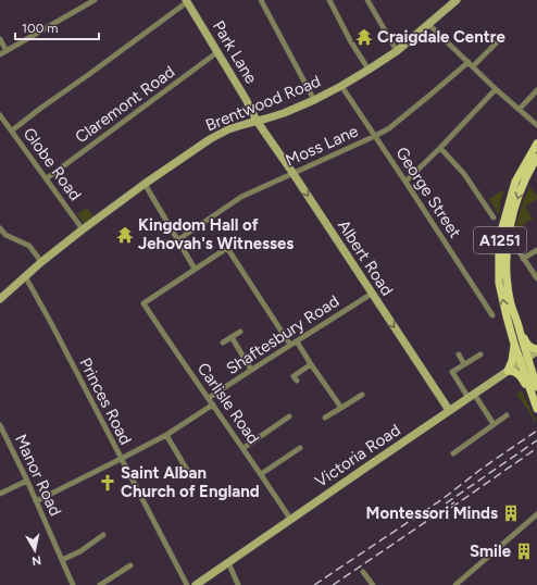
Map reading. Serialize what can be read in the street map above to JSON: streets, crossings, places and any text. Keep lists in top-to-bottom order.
{
  "streets": {
    "main road": ["A1251"],
    "street": [
      "Park Lane",
      "Brentwood Road",
      "Claremont Road",
      "Moss Lane",
      "Globe Road",
      "George Street",
      "Albert Road",
      "Shaftesbury Road",
      "Princes Road",
      "Carlisle Road",
      "Victoria Road",
      "Manor Road"
    ]
  },
  "crossings": [
    ["Park Lane", "Brentwood Road"],
    ["Park Lane", "Claremont Road"],
    ["Park Lane", "Albert Road"],
    ["Brentwood Road", "Globe Road"],
    ["Brentwood Road", "George Street"],
    ["Brentwood Road", "Albert Road"],
    ["Brentwood Road", "Princes Road"],
    ["Claremont Road", "Globe Road"],
    ["Moss Lane", "George Street"],
    ["Moss Lane", "Albert Road"],
    ["A1251", "Victoria Road"],
    ["Albert Road", "Shaftesbury Road"],
    ["Albert Road", "Victoria Road"],
    ["Shaftesbury Road", "Carlisle Road"],
    ["Carlisle Road", "Victoria Road"]
  ],
  "one_way": ["Albert Road"],
  "places": {
    "temple": ["Craigdale Centre", "Kingdom Hall of Jehovah's Witnesses"],
    "church": ["Saint Alban Church of England"],
    "building": ["Montessori Minds", "Smile"]
  },
  "scale_bar": "100 m",
  "north": "bottom"
}
